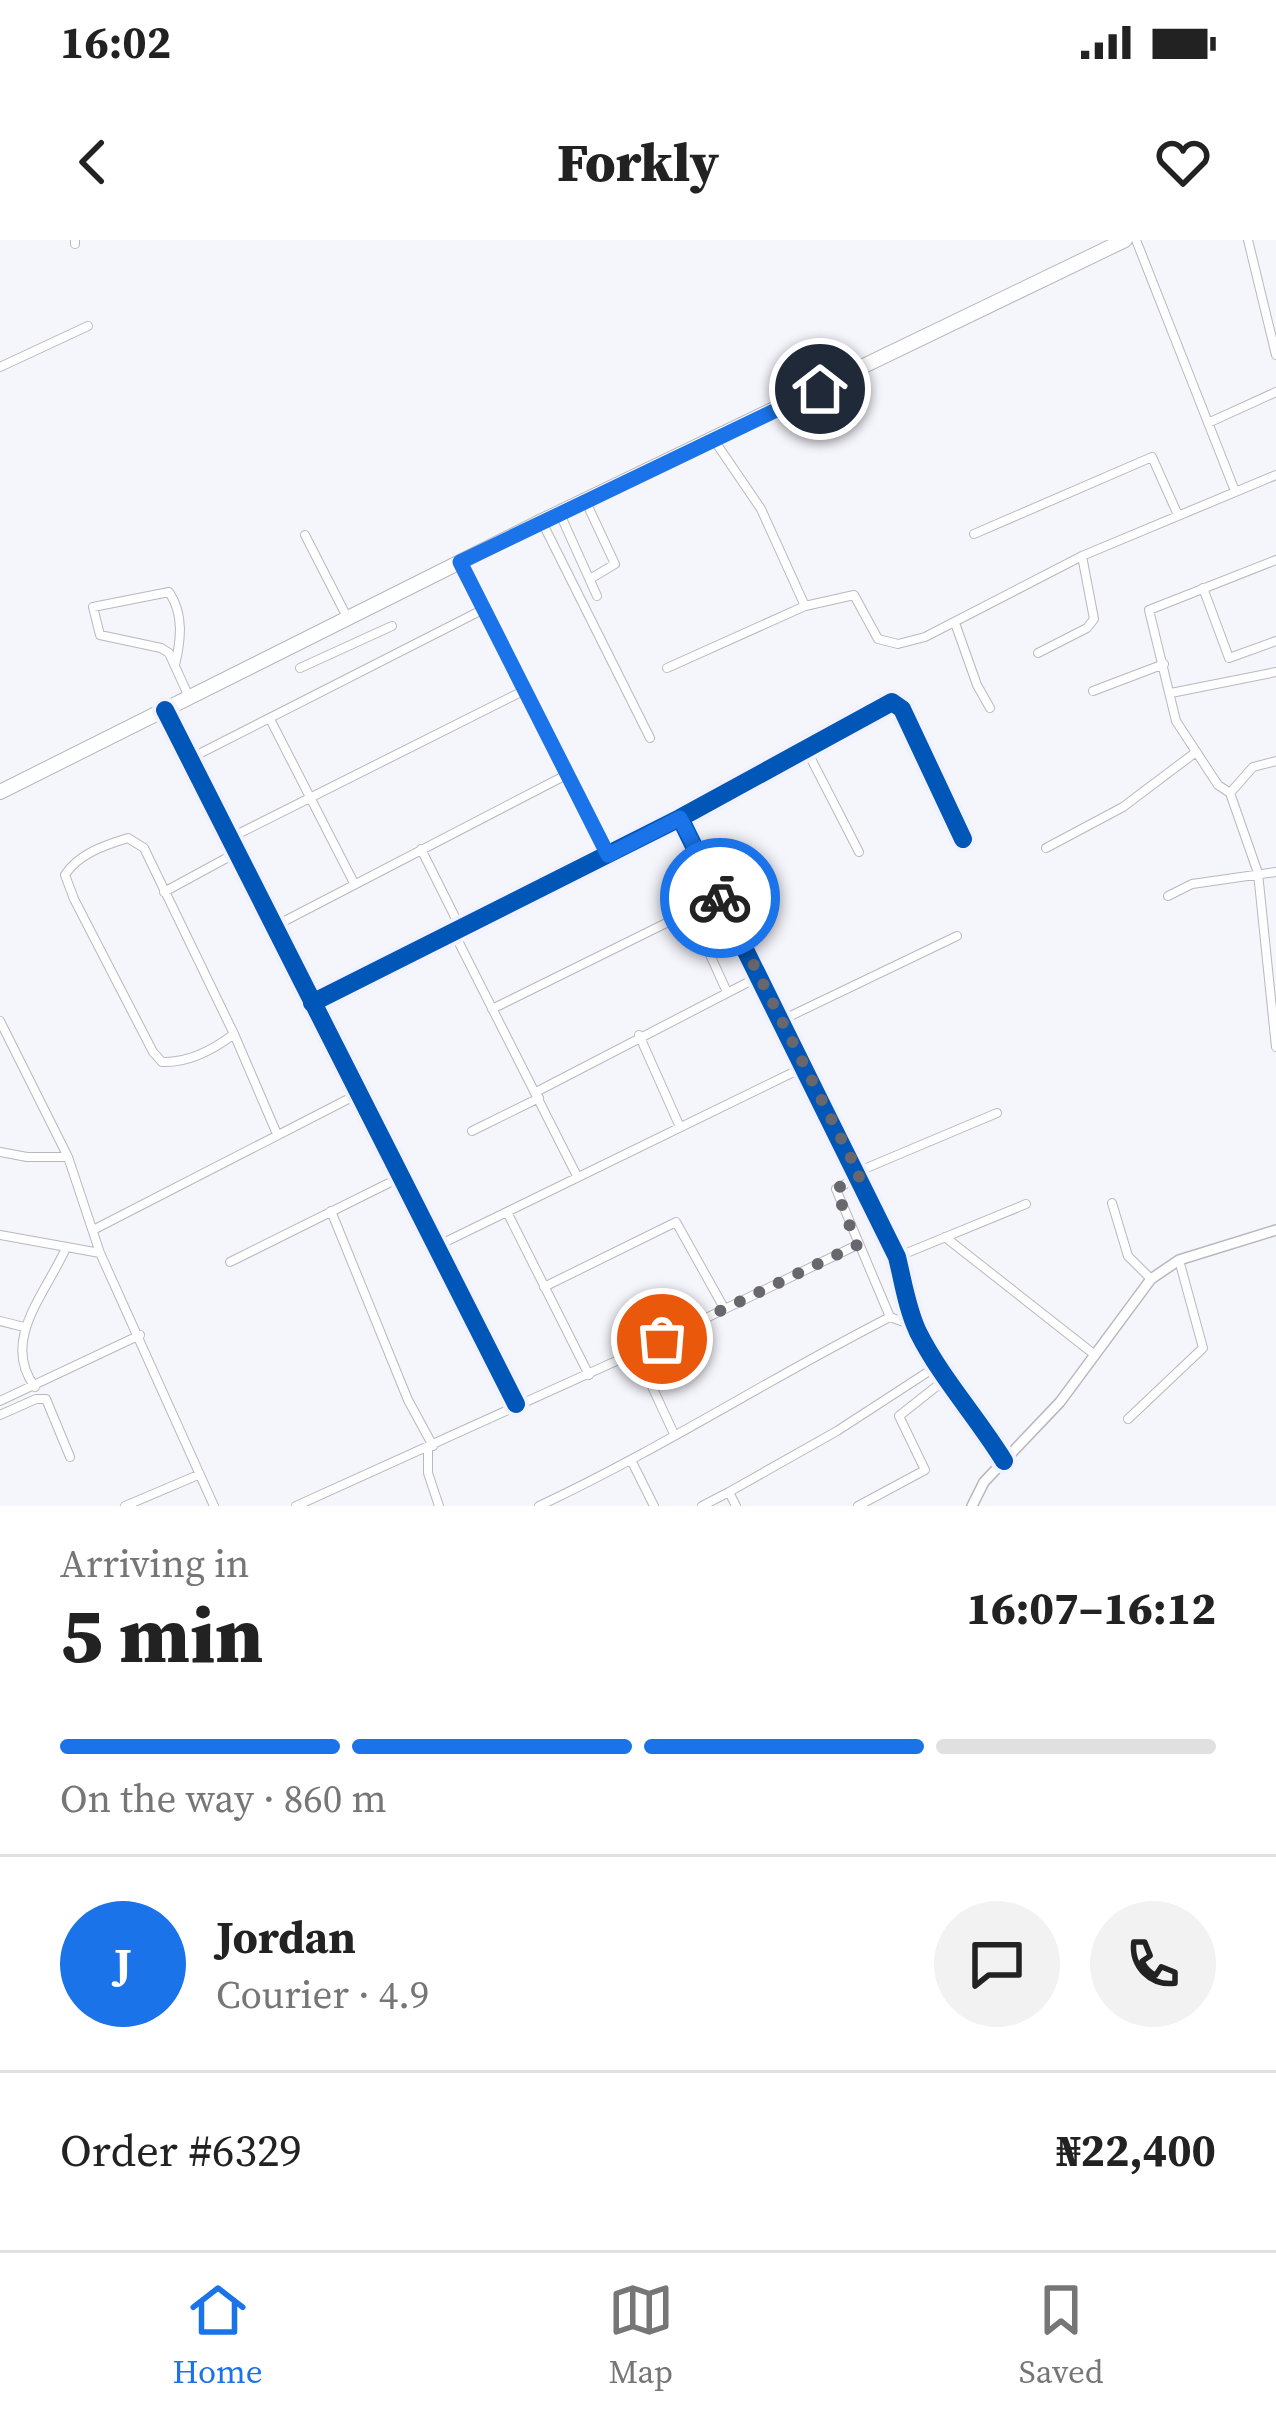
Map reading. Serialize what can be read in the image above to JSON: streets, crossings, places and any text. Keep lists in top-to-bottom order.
{
  "page": {
    "status": "16:02",
    "header": "Forkly",
    "heading": ["5 min", "Arriving in", "16:07–16:12"],
    "panel": [
      "Jordan",
      "Courier · 4.9",
      "Order #6329",
      "₦22,400"
    ],
    "bar": "On the way · 860 m",
    "round": "J",
    "tabs": ["Home", "Map", "Saved"]
  }
}
